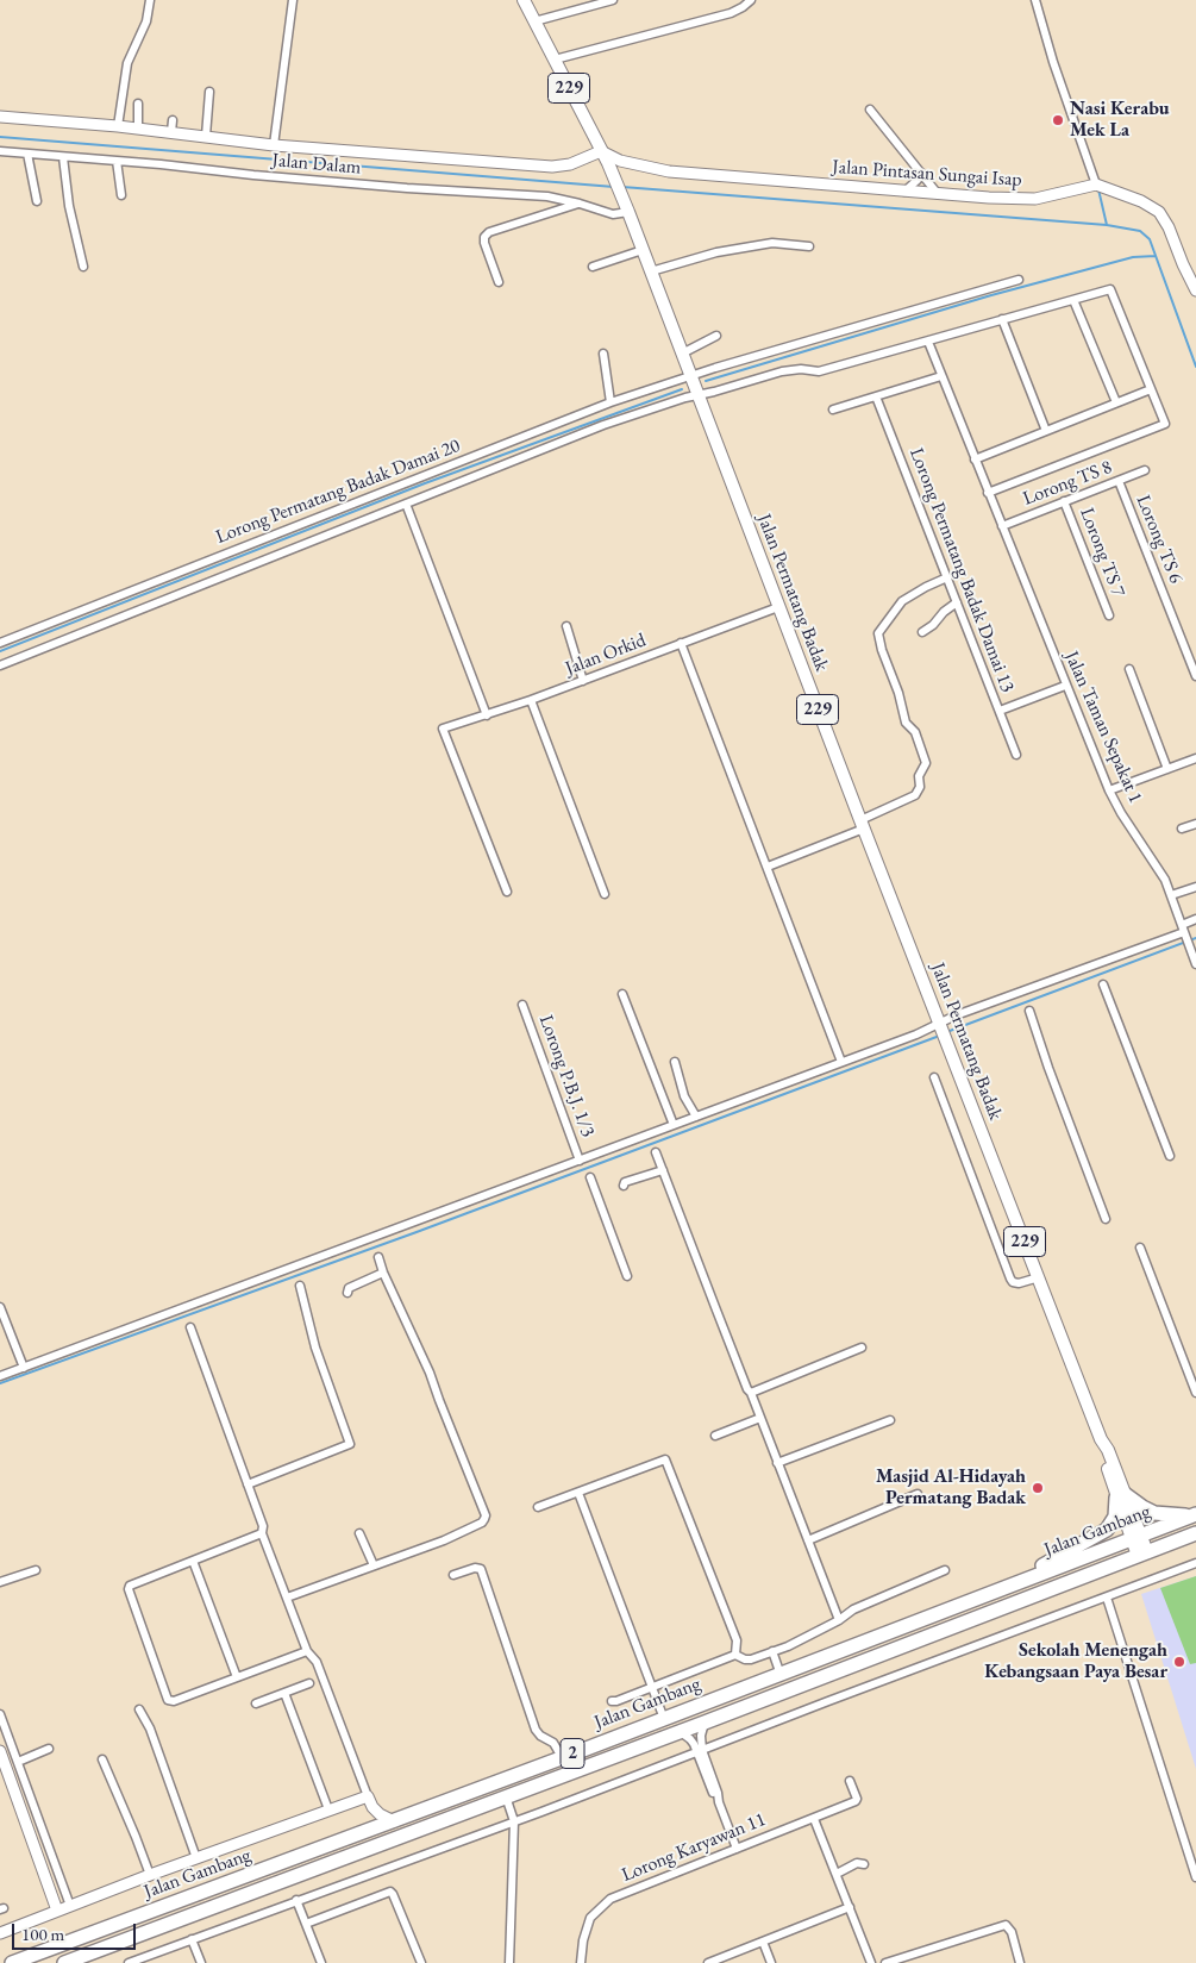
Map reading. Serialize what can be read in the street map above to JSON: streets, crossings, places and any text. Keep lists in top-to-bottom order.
{
  "streets": {
    "highway": ["Jalan Gambang", "2"],
    "main road": ["229", "Jalan Permatang Badak"],
    "street": [
      "Jalan Dalam",
      "Jalan Pintasan Sungai Isap",
      "Lorong TS 8",
      "Lorong Permatang Badak Damai 20",
      "Lorong TS 6",
      "Lorong TS 7",
      "Lorong Permatang Badak Damai 13",
      "Jalan Orkid",
      "Jalan Taman Sepakat 1",
      "Lorong P.B.J. 1/3",
      "Lorong Karyawan 11"
    ]
  },
  "crossings": [
    ["Jalan Dalam", "Jalan Permatang Badak"],
    ["Jalan Pintasan Sungai Isap", "Jalan Permatang Badak"],
    ["Lorong TS 8", "Lorong TS 6"],
    ["Lorong TS 8", "Lorong TS 7"],
    ["Lorong TS 8", "Jalan Taman Sepakat 1"],
    ["Lorong Permatang Badak Damai 20", "Jalan Permatang Badak"],
    ["Jalan Permatang Badak", "Jalan Orkid"],
    ["Jalan Permatang Badak", "Jalan Gambang"]
  ],
  "places": ["Nasi Kerabu Mek La", "Masjid Al-Hidayah Permatang Badak", "Sekolah Menengah Kebangsaan Paya Besar"],
  "scale_bar": "100 m"
}
